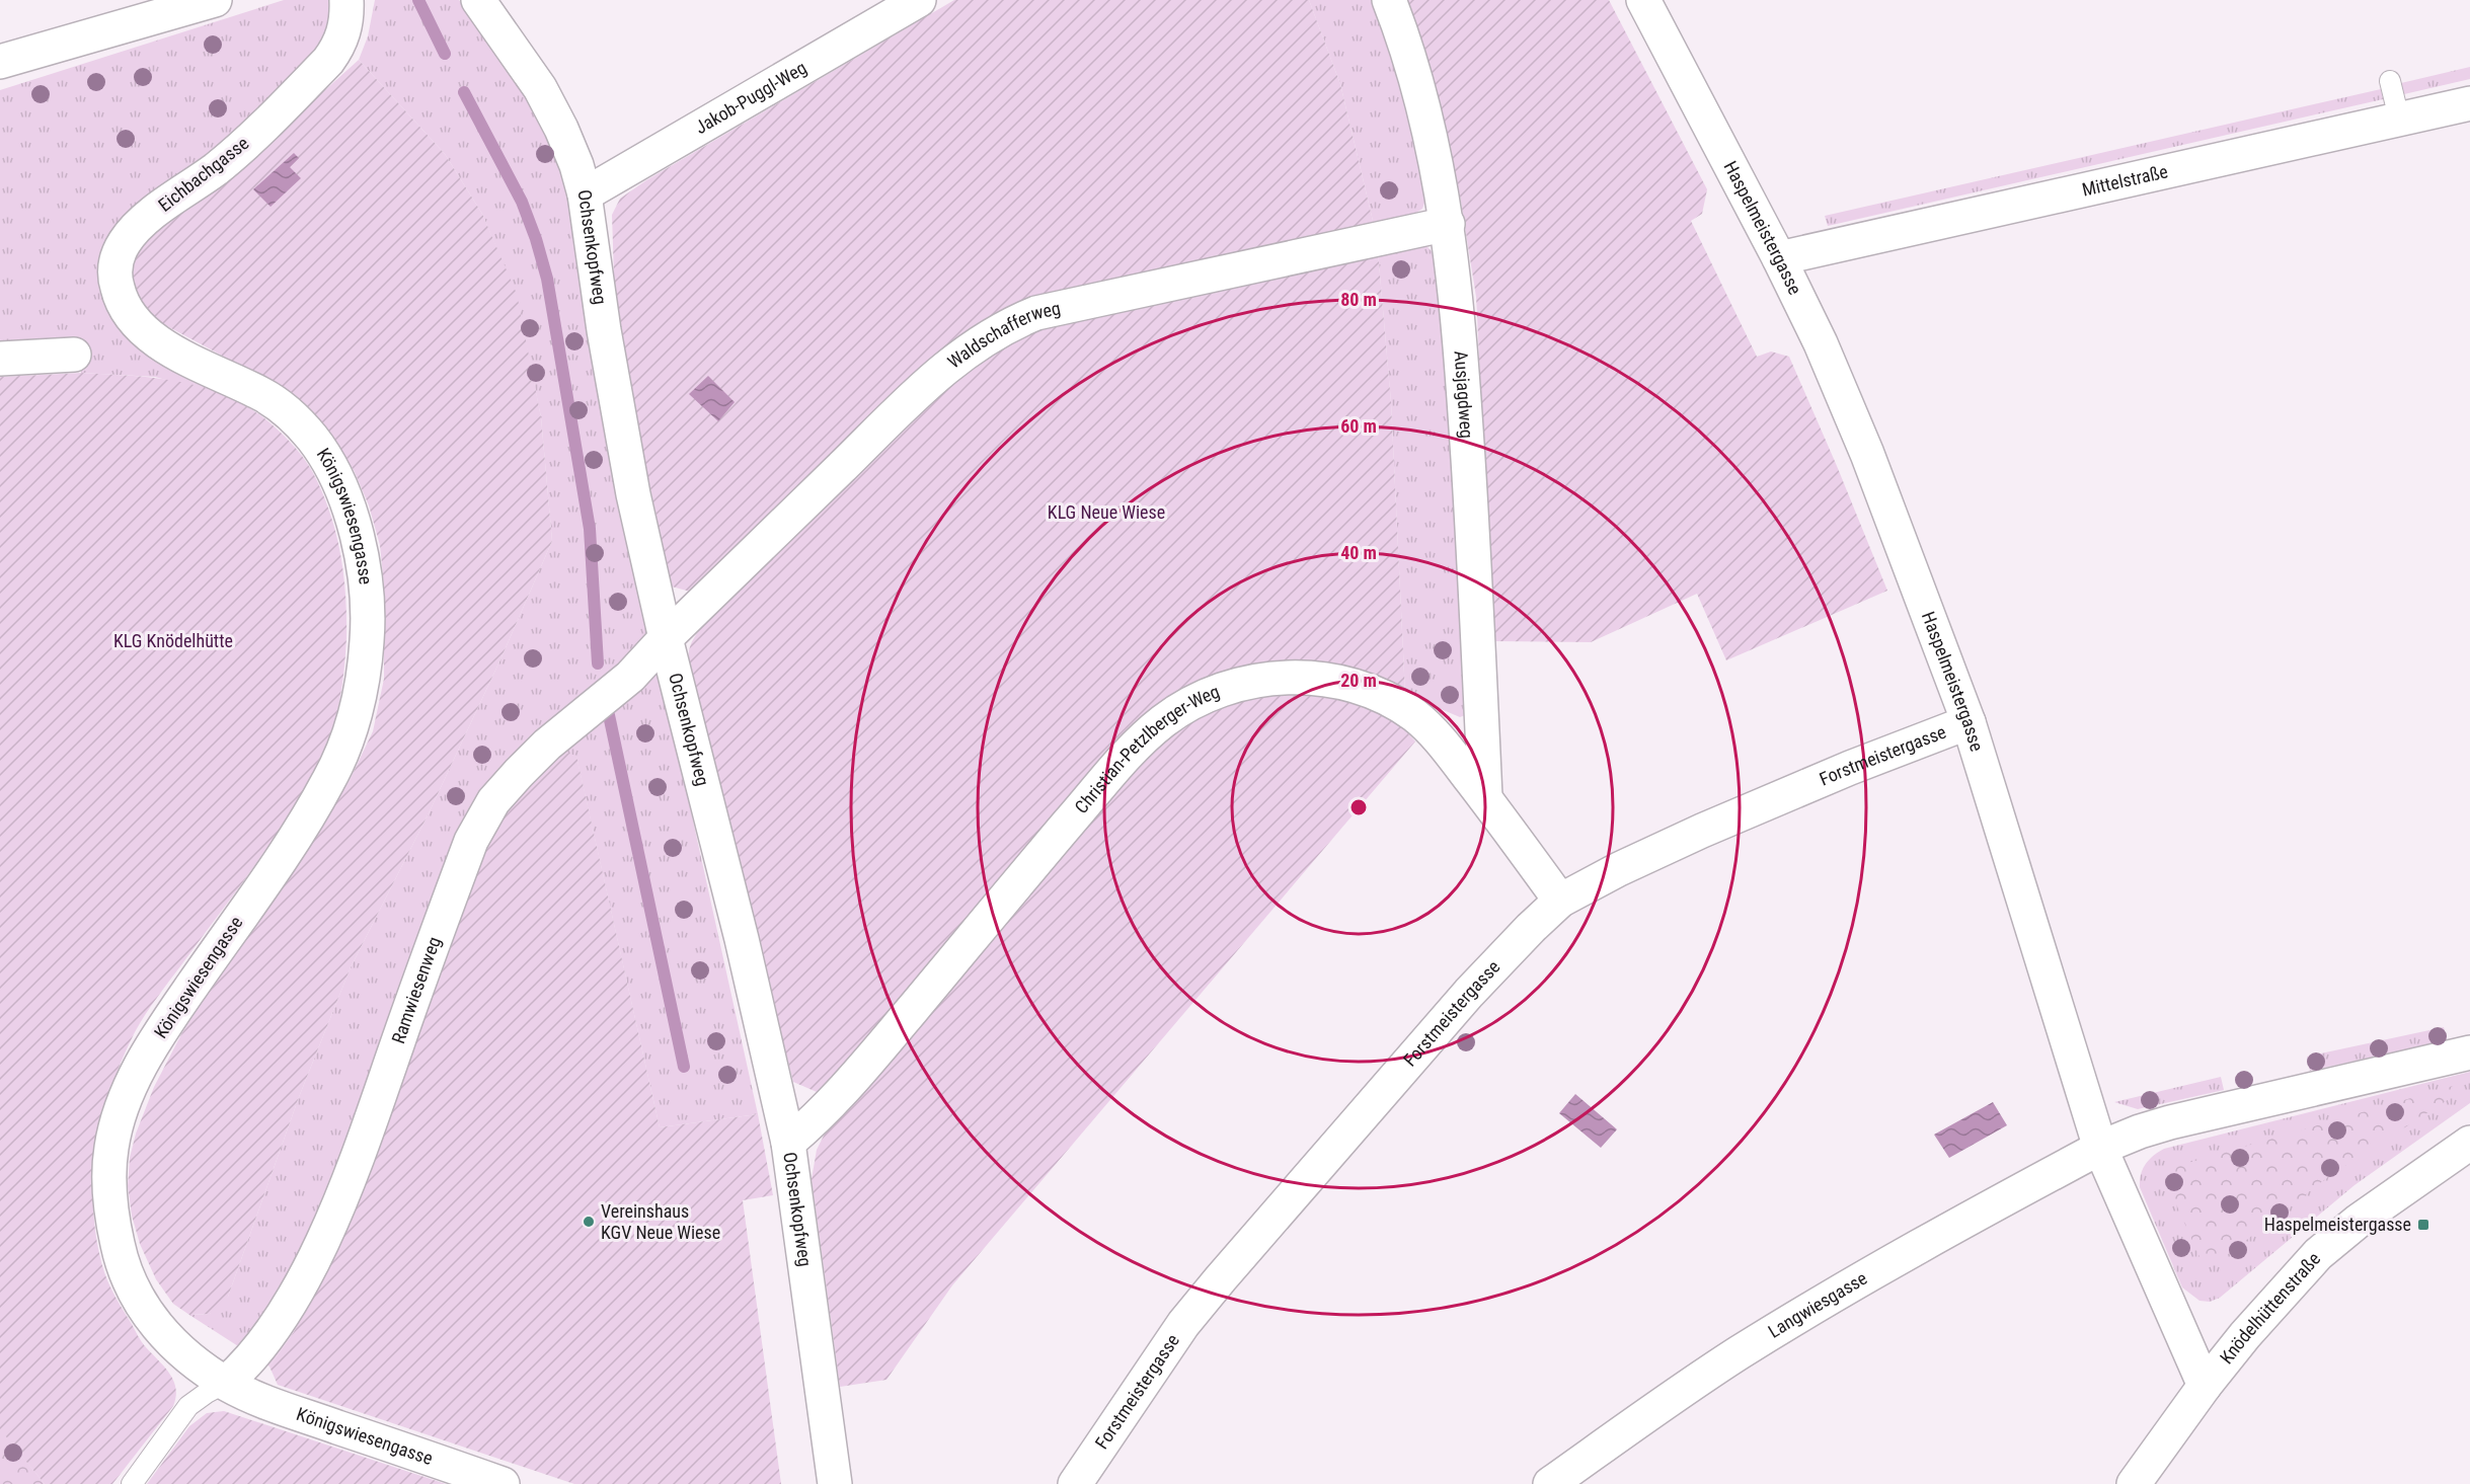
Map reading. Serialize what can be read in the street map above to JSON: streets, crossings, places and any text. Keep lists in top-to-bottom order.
{
  "streets": {
    "street": [
      "Jakob-Puggl-Weg",
      "Eichbachgasse",
      "Mittelstraße",
      "Haspelmeistergasse",
      "Ochsenkopfweg",
      "Waldschafferweg",
      "Ausjagdweg",
      "Königswiesengasse",
      "Christian-Petzlberger-Weg",
      "Forstmeistergasse",
      "Ramwiesenweg",
      "Langwiesgasse",
      "Knödelhüttenstraße"
    ]
  },
  "crossings": [
    ["Jakob-Puggl-Weg", "Ochsenkopfweg"],
    ["Eichbachgasse", "Königswiesengasse"],
    ["Mittelstraße", "Haspelmeistergasse"],
    ["Haspelmeistergasse", "Forstmeistergasse"],
    ["Haspelmeistergasse", "Langwiesgasse"],
    ["Haspelmeistergasse", "Knödelhüttenstraße"],
    ["Ochsenkopfweg", "Waldschafferweg"],
    ["Ochsenkopfweg", "Christian-Petzlberger-Weg"],
    ["Ochsenkopfweg", "Ramwiesenweg"],
    ["Waldschafferweg", "Ausjagdweg"],
    ["Waldschafferweg", "Ramwiesenweg"],
    ["Ausjagdweg", "Christian-Petzlberger-Weg"],
    ["Königswiesengasse", "Ramwiesenweg"],
    ["Christian-Petzlberger-Weg", "Forstmeistergasse"]
  ],
  "parks": ["KLG Neue Wiese", "KLG Knödelhütte"],
  "places": {
    "other": ["Vereinshaus KGV Neue Wiese"],
    "transit": ["Haspelmeistergasse"]
  },
  "rings": [
    "80 m",
    "60 m",
    "40 m",
    "20 m"
  ]
}
